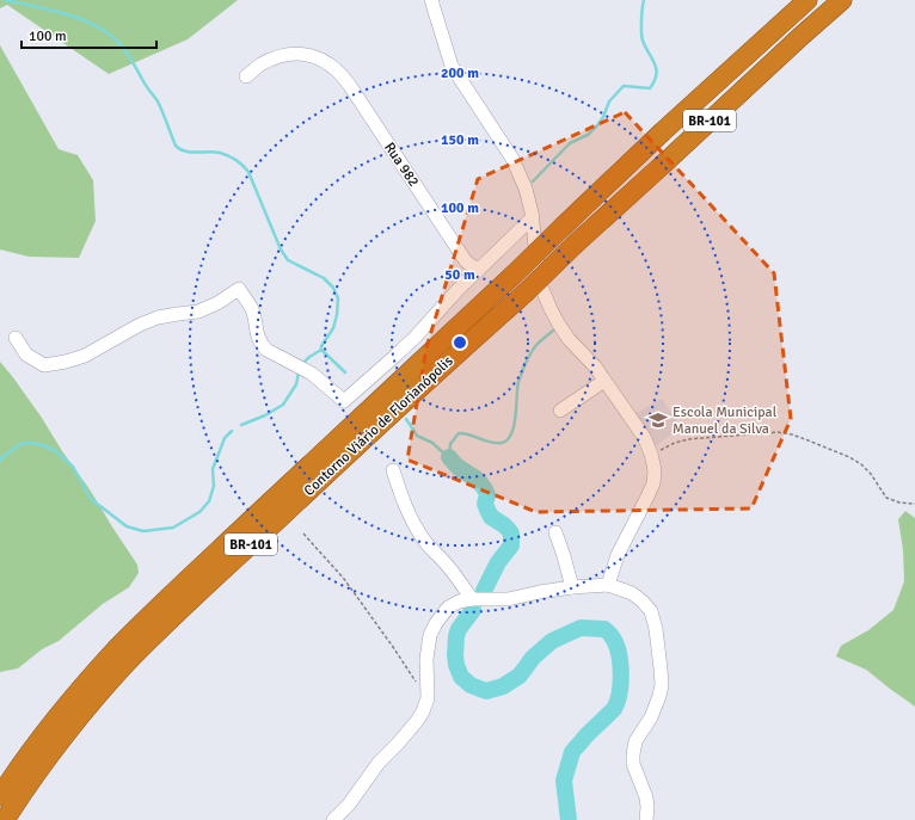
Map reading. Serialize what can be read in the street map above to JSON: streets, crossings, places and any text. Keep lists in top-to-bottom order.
{
  "streets": {
    "highway": ["BR-101", "Contorno Viário de Florianópolis"],
    "street": ["Rua 982"]
  },
  "places": {
    "school or university": ["Escola Municipal Manuel da Silva"]
  },
  "scale_bar": "100 m",
  "rings": [
    "200 m",
    "150 m",
    "100 m",
    "50 m"
  ]
}
